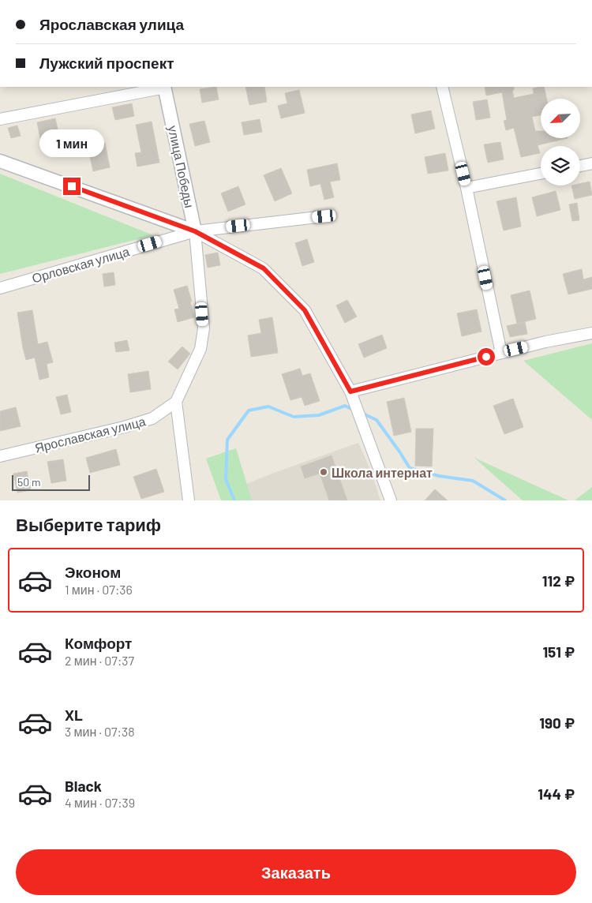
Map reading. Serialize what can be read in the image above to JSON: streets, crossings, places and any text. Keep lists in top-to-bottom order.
{
  "streets": {
    "street": ["улица Победы", "Орловская улица", "Ярославская улица"]
  },
  "crossings": [
    ["улица Победы", "Орловская улица"],
    ["улица Победы", "Ярославская улица"]
  ],
  "places": ["Школа интернат"],
  "scale_bar": "50 m",
  "north": "bottom left",
  "page": {
    "banner": ["Ярославская улица", "Лужский проспект"],
    "bubble": "1 мин",
    "scale": "50 m",
    "heading": "Выберите тариф",
    "list": [
      {
        "name": "Эконом",
        "note": "1 мин · 07:36",
        "value": "112 ₽"
      },
      {
        "name": "Комфорт",
        "note": "2 мин · 07:37",
        "value": "151 ₽"
      },
      {
        "name": "XL",
        "note": "3 мин · 07:38",
        "value": "190 ₽"
      },
      {
        "name": "Black",
        "note": "4 мин · 07:39",
        "value": "144 ₽"
      }
    ],
    "buttons": "Заказать"
  }
}
